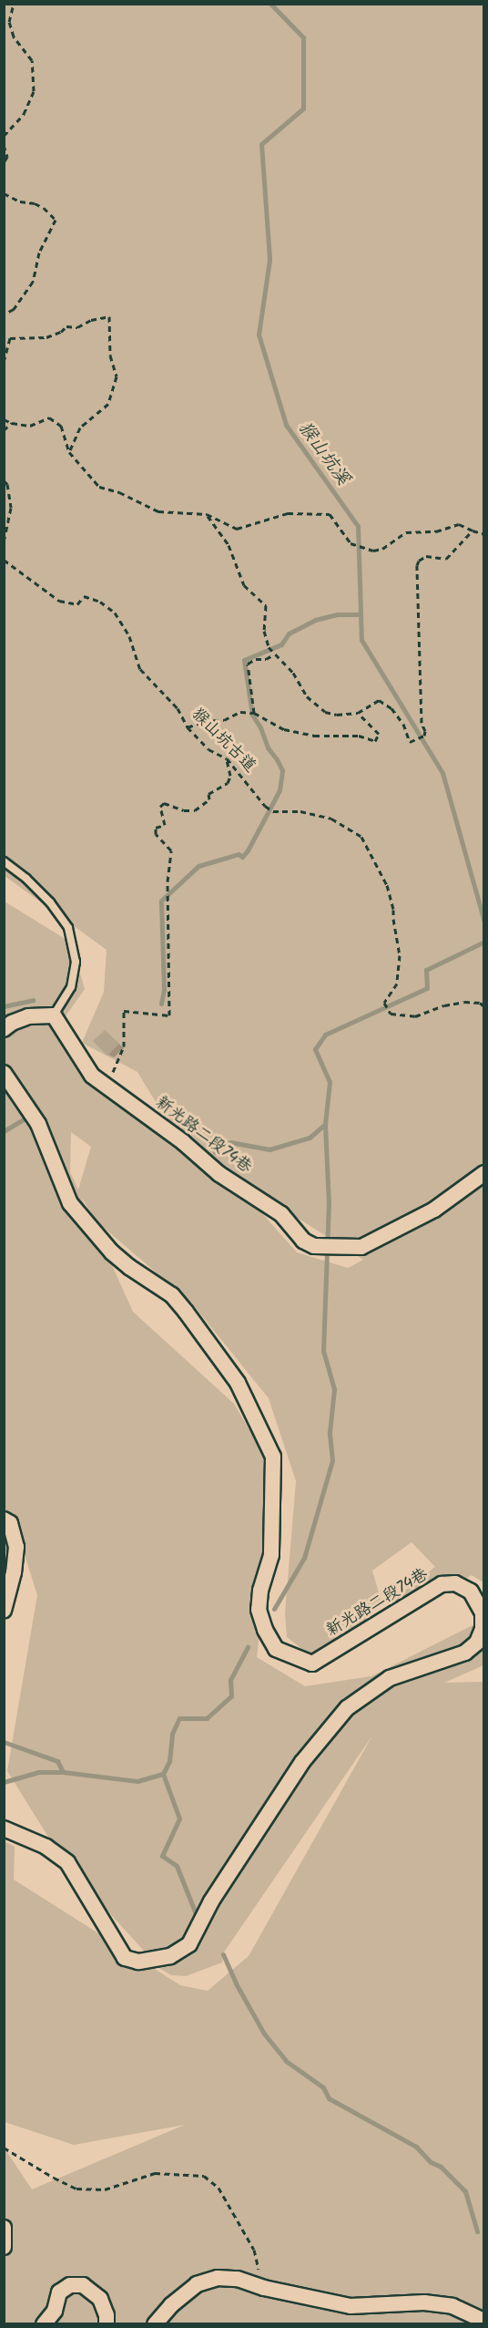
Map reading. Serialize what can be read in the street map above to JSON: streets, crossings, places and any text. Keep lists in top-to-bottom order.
{
  "streets": {
    "street": ["新光路二段74巷"],
    "path": ["猴山坑古道"]
  },
  "water": ["猴山坑溪"]
}
